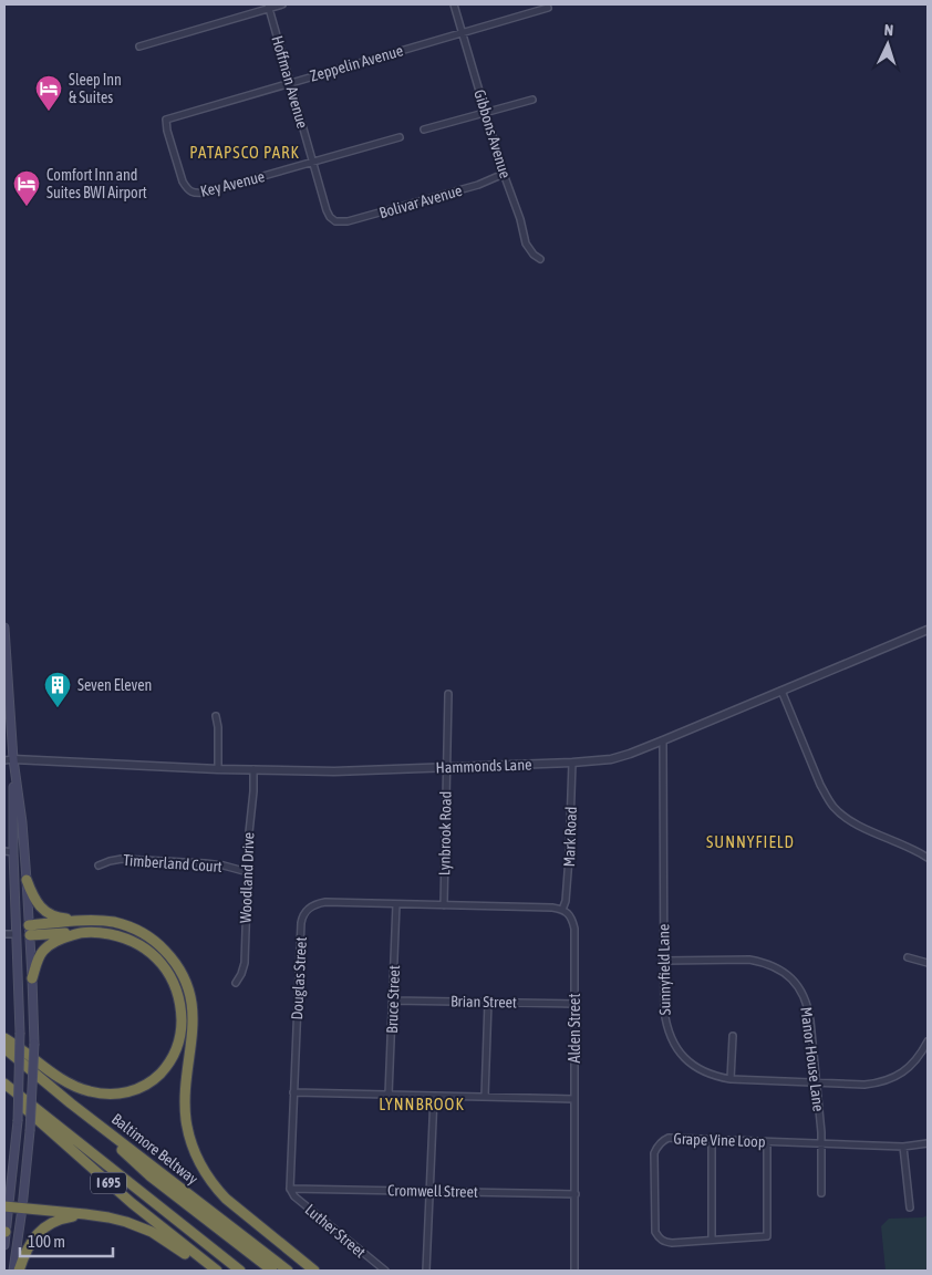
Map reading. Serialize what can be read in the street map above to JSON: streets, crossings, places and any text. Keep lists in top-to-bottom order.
{
  "streets": {
    "highway": ["Baltimore Beltway", "I 695"],
    "street": [
      "Zeppelin Avenue",
      "Hoffman Avenue",
      "Gibbons Avenue",
      "Key Avenue",
      "Bolivar Avenue",
      "Hammonds Lane",
      "Lynbrook Road",
      "Mark Road",
      "Timberland Court",
      "Woodland Drive",
      "Sunnyfield Lane",
      "Douglas Street",
      "Bruce Street",
      "Brian Street",
      "Alden Street",
      "Manor House Lane",
      "Grape Vine Loop",
      "Cromwell Street",
      "Luther Street"
    ]
  },
  "crossings": [
    ["Zeppelin Avenue", "Hoffman Avenue"],
    ["Zeppelin Avenue", "Gibbons Avenue"],
    ["Zeppelin Avenue", "Key Avenue"],
    ["Hoffman Avenue", "Key Avenue"],
    ["Hoffman Avenue", "Bolivar Avenue"],
    ["Gibbons Avenue", "Bolivar Avenue"],
    ["Hammonds Lane", "Lynbrook Road"],
    ["Hammonds Lane", "Mark Road"],
    ["Hammonds Lane", "Woodland Drive"],
    ["Hammonds Lane", "Sunnyfield Lane"],
    ["Lynbrook Road", "Douglas Street"],
    ["Mark Road", "Alden Street"],
    ["Timberland Court", "Woodland Drive"],
    ["Sunnyfield Lane", "Manor House Lane"],
    ["Douglas Street", "Bruce Street"],
    ["Douglas Street", "Cromwell Street"],
    ["Douglas Street", "Luther Street"],
    ["Bruce Street", "Brian Street"],
    ["Brian Street", "Alden Street"],
    ["Alden Street", "Cromwell Street"],
    ["Manor House Lane", "Grape Vine Loop"],
    ["Cromwell Street", "Luther Street"]
  ],
  "districts": ["PATAPSCO PARK", "SUNNYFIELD", "LYNNBROOK"],
  "places": {
    "hotel": ["Sleep Inn & Suites", "Comfort Inn and Suites BWI Airport"],
    "building": ["Seven Eleven"]
  },
  "scale_bar": "100 m",
  "north": "top"
}
